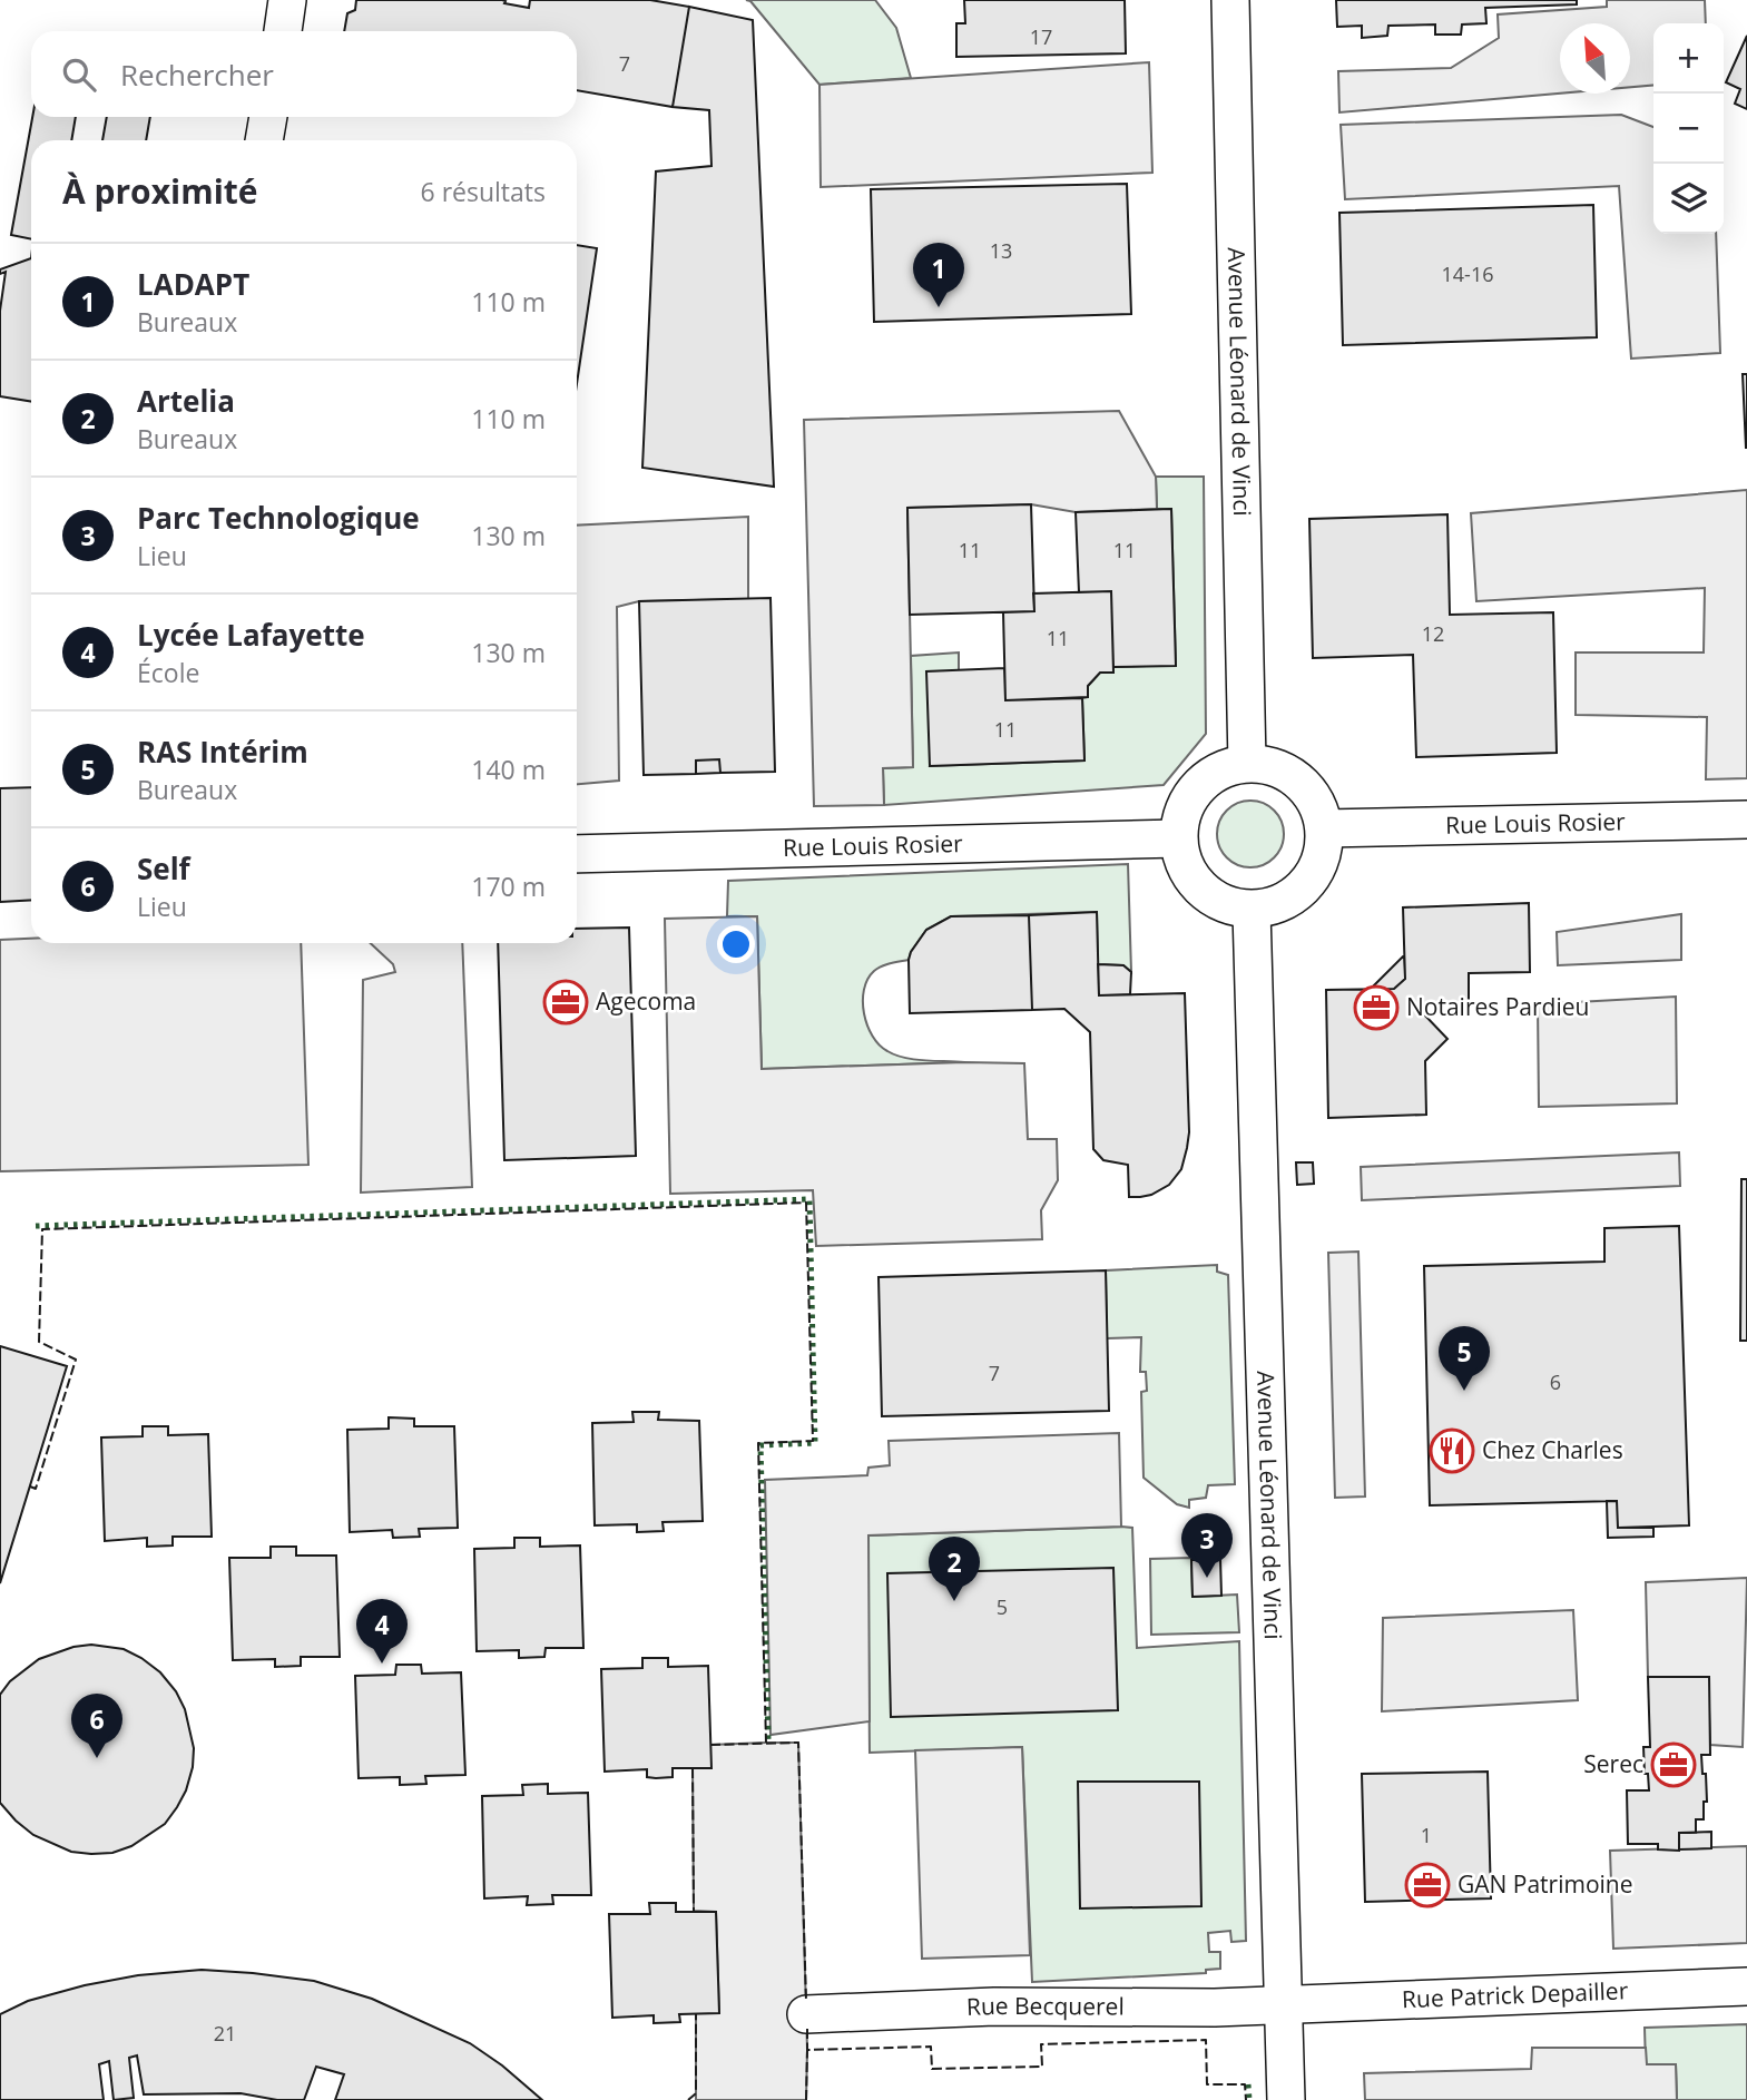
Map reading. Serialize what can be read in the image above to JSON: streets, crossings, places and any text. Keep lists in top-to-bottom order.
{
  "streets": {
    "street": [
      "Avenue Léonard de Vinci",
      "Rue Louis Rosier",
      "Rue Patrick Depailler",
      "Rue Becquerel"
    ]
  },
  "crossings": [
    ["Avenue Léonard de Vinci", "Rue Louis Rosier"],
    ["Avenue Léonard de Vinci", "Rue Patrick Depailler"],
    ["Avenue Léonard de Vinci", "Rue Becquerel"],
    ["Rue Patrick Depailler", "Rue Becquerel"]
  ],
  "places": {
    "office": [
      "Agecoma",
      "Notaires Pardieu",
      "Serec",
      "GAN Patrimoine"
    ],
    "restaurant": ["Chez Charles"]
  },
  "house_numbers": [
    "17",
    "7",
    "13",
    "14-16",
    "11",
    "11",
    "12",
    "11",
    "11",
    "7",
    "6",
    "5",
    "1",
    "21"
  ],
  "north": "top left",
  "page": {
    "map_buttons": ["+", "−"],
    "search": "Rechercher",
    "heading": ["À proximité", "6 résultats"],
    "list": [
      {
        "mark": "1",
        "name": "LADAPT",
        "note": "Bureaux",
        "value": "110 m"
      },
      {
        "mark": "2",
        "name": "Artelia",
        "note": "Bureaux",
        "value": "110 m"
      },
      {
        "mark": "3",
        "name": "Parc Technologique",
        "note": "Lieu",
        "value": "130 m"
      },
      {
        "mark": "4",
        "name": "Lycée Lafayette",
        "note": "École",
        "value": "130 m"
      },
      {
        "mark": "5",
        "name": "RAS Intérim",
        "note": "Bureaux",
        "value": "140 m"
      },
      {
        "mark": "6",
        "name": "Self",
        "note": "Lieu",
        "value": "170 m"
      }
    ],
    "pins": [
      "1",
      "5",
      "3",
      "2",
      "4",
      "6"
    ]
  }
}
